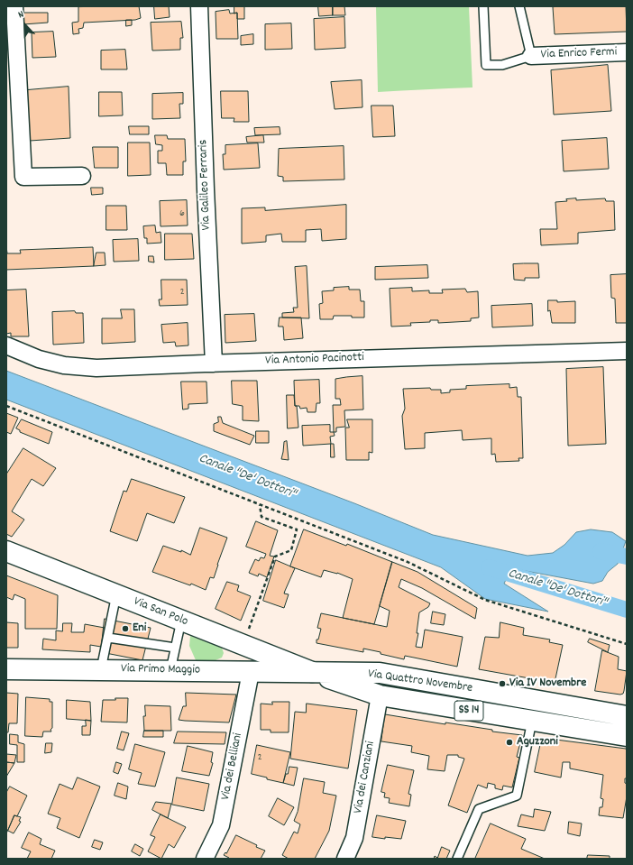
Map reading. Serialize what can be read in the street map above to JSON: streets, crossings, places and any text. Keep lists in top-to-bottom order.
{
  "streets": {
    "main road": [
      "Via San Polo",
      "Via Primo Maggio",
      "Via Quattro Novembre",
      "SS 14"
    ],
    "street": [
      "Via Enrico Fermi",
      "Via Galileo Ferraris",
      "Via Antonio Pacinotti",
      "Via dei Belliani",
      "Via dei Canziani"
    ]
  },
  "crossings": [
    ["Via Galileo Ferraris", "Via Antonio Pacinotti"],
    ["Via San Polo", "Via Primo Maggio"],
    ["Via San Polo", "Via Quattro Novembre"],
    ["Via Primo Maggio", "Via Quattro Novembre"],
    ["Via Primo Maggio", "Via dei Belliani"],
    ["Via Quattro Novembre", "Via dei Canziani"]
  ],
  "water": ["Canale \"De' Dottori\""],
  "places": ["Eni", "Via IV Novembre", "Aguzzoni"],
  "house_numbers": ["6", "2", "2"],
  "north": "top"
}
